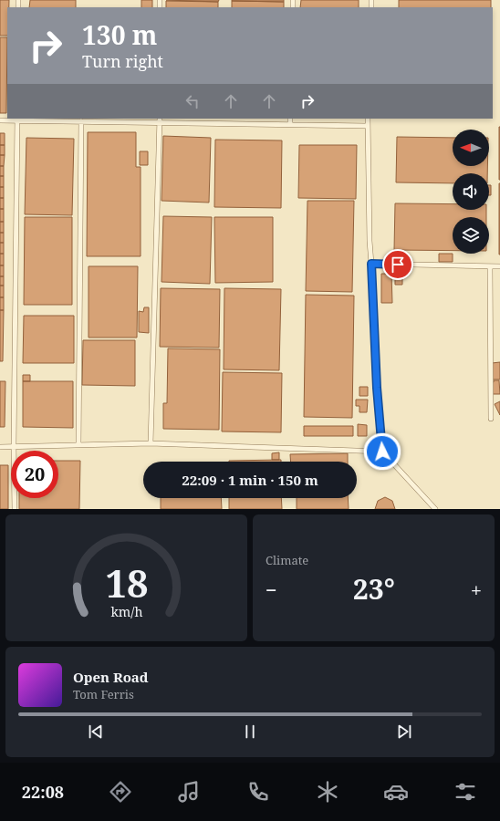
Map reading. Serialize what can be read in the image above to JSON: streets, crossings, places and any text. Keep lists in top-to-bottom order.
{
  "north": "left",
  "page": {
    "turn": ["130 m", "Turn right"],
    "limit": "20",
    "trip": "22:09 · 1 min · 150 m",
    "tile": "Climate",
    "heat": ["−", "23°", "+"],
    "song": ["Open Road", "Tom Ferris"],
    "tabs": "22:08",
    "gauge": ["18", "km/h"]
  }
}
